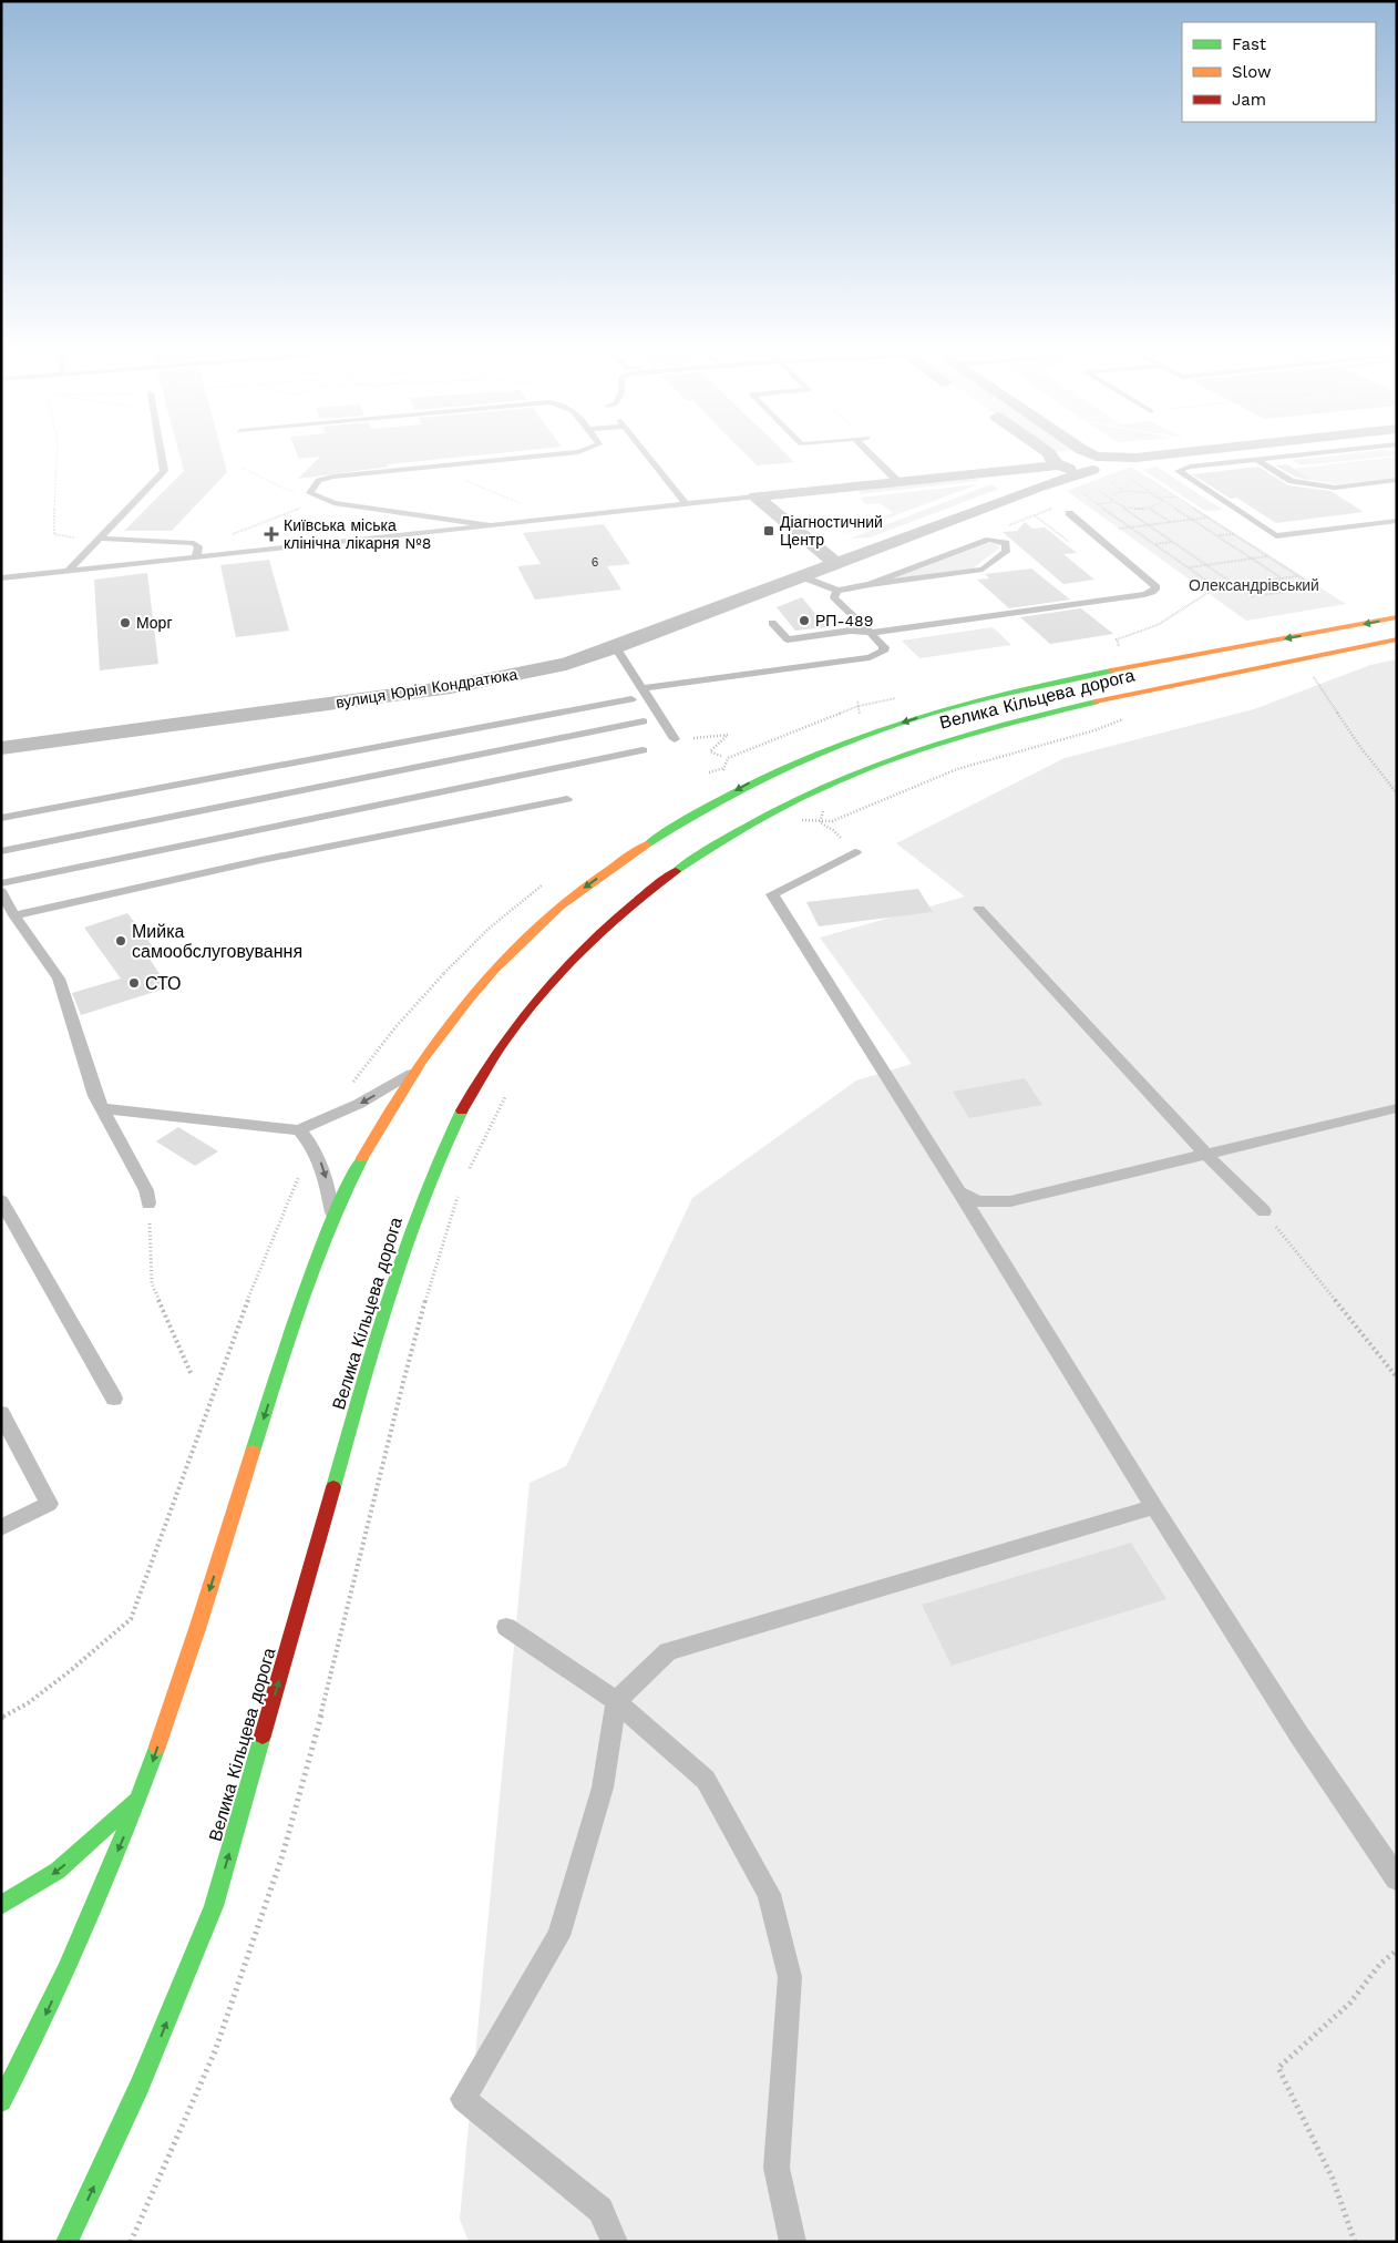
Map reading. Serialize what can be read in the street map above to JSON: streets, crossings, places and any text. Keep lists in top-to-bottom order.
{
  "streets": {
    "main road": ["Велика Кільцева дорога"],
    "street": ["вулиця Юрія Кондратюка"]
  },
  "parks": ["Олександрівський"],
  "places": {
    "transit": ["Діагностичний Центр"],
    "health": ["Київська міська клінічна лікарня №8"],
    "other": [
      "РП-489",
      "Морг",
      "Мийка самообслуговування",
      "СТО"
    ]
  },
  "house_numbers": ["6"],
  "legend": ["Fast", "Slow", "Jam"]
}
